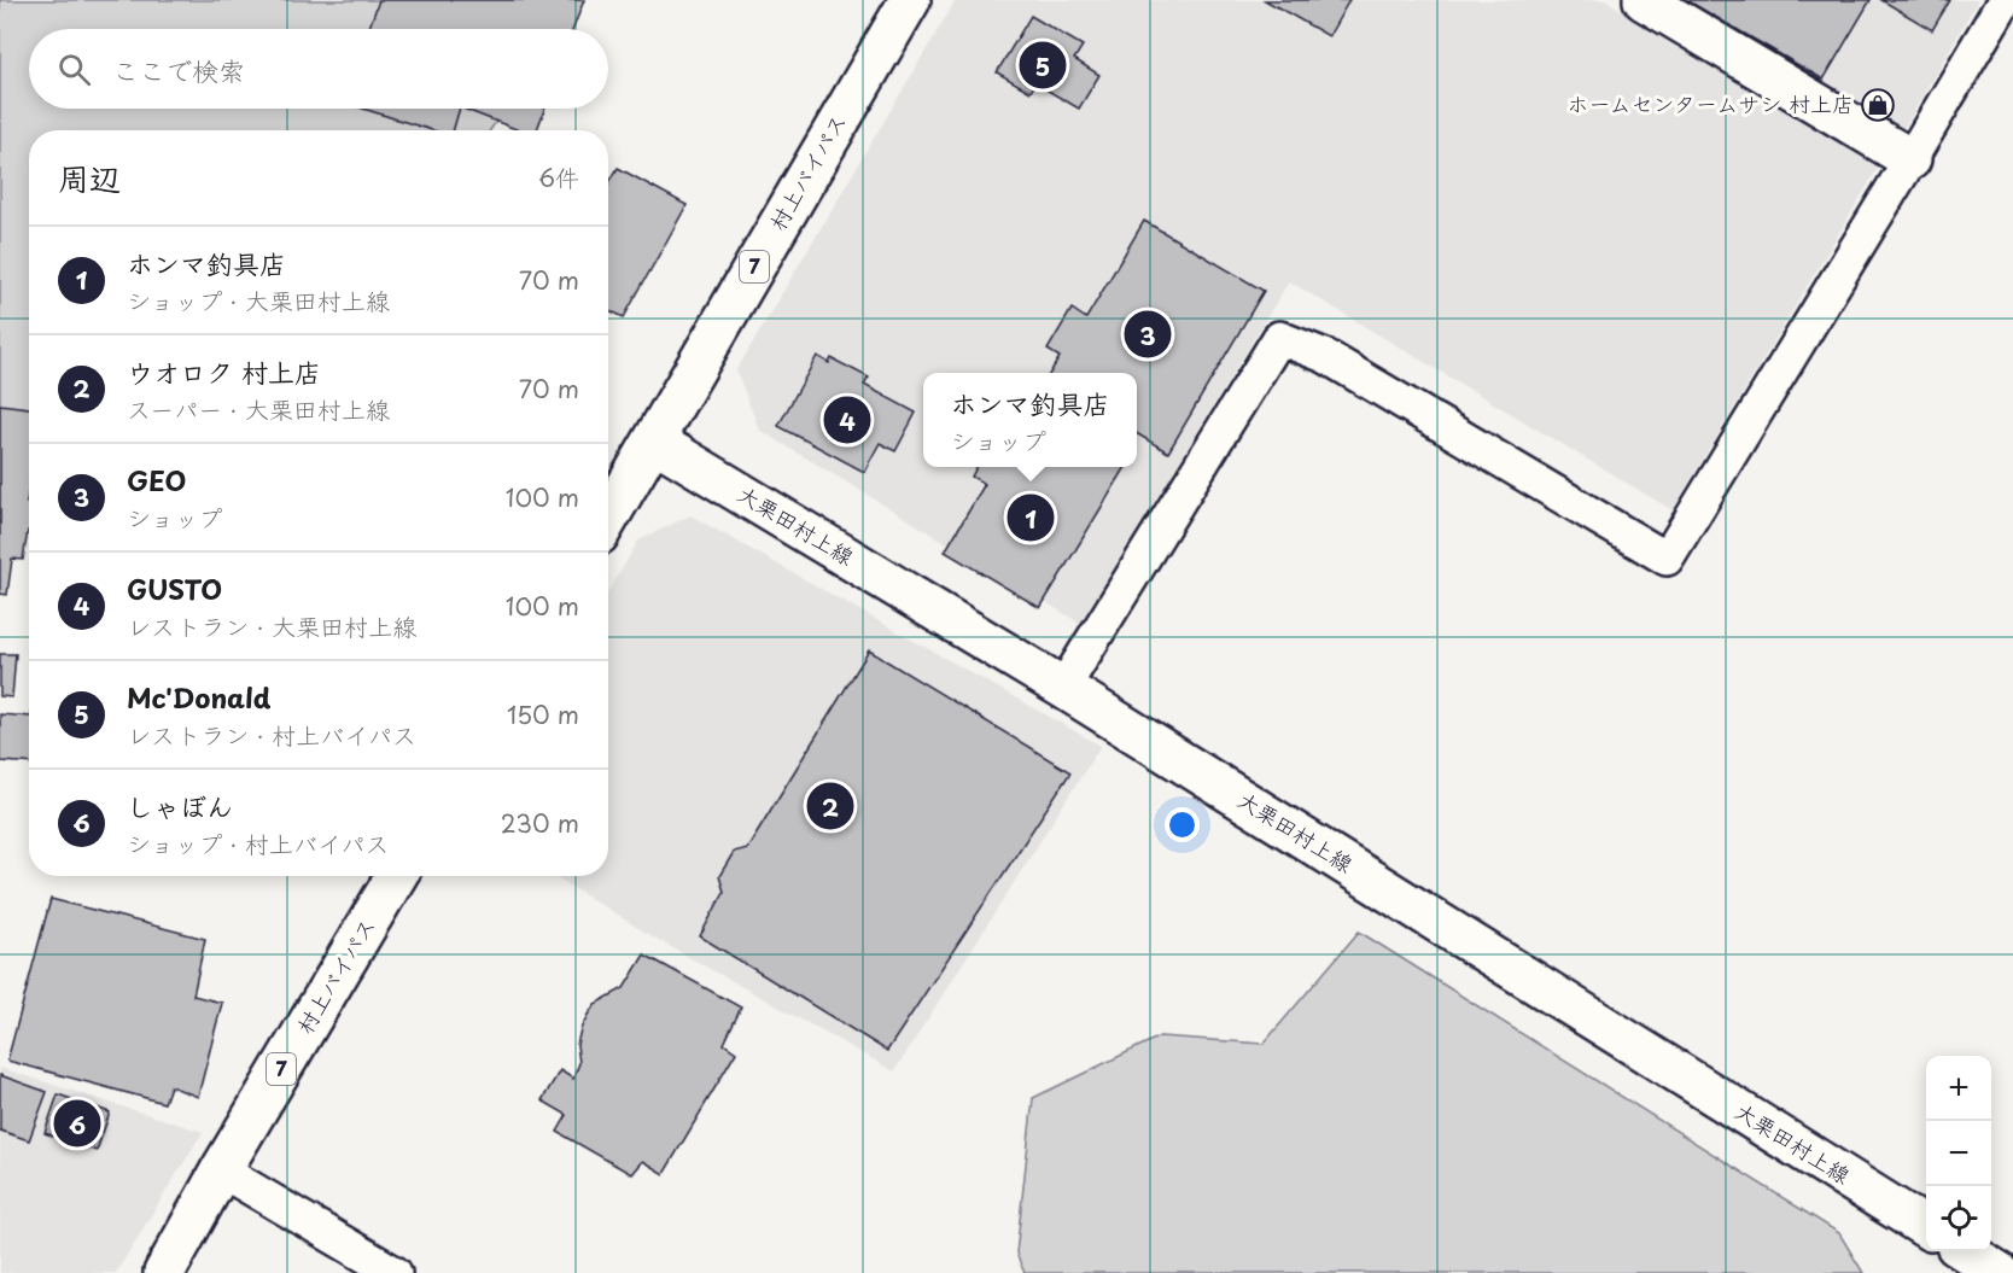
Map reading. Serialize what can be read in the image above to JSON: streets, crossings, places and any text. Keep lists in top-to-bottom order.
{
  "streets": {
    "main road": ["村上バイパス", "7", "大栗田村上線"]
  },
  "crossings": [
    ["村上バイパス", "大栗田村上線"]
  ],
  "places": {
    "shop": ["ホームセンタームサシ 村上店"]
  },
  "page": {
    "search": "ここで検索",
    "pins": [
      "5",
      "3",
      "4",
      "1",
      "2",
      "6"
    ],
    "heading": ["周辺", "6件"],
    "list": [
      {
        "mark": "1",
        "name": "ホンマ釣具店",
        "note": "ショップ · 大栗田村上線",
        "value": "70 m"
      },
      {
        "mark": "2",
        "name": "ウオロク 村上店",
        "note": "スーパー · 大栗田村上線",
        "value": "70 m"
      },
      {
        "mark": "3",
        "name": "GEO",
        "note": "ショップ",
        "value": "100 m"
      },
      {
        "mark": "4",
        "name": "GUSTO",
        "note": "レストラン · 大栗田村上線",
        "value": "100 m"
      },
      {
        "mark": "5",
        "name": "Mc'Donald",
        "note": "レストラン · 村上バイパス",
        "value": "150 m"
      },
      {
        "mark": "6",
        "name": "しゃぼん",
        "note": "ショップ · 村上バイパス",
        "value": "230 m"
      }
    ],
    "popup": ["ホンマ釣具店", "ショップ"],
    "map_buttons": ["+", "−"]
  }
}
